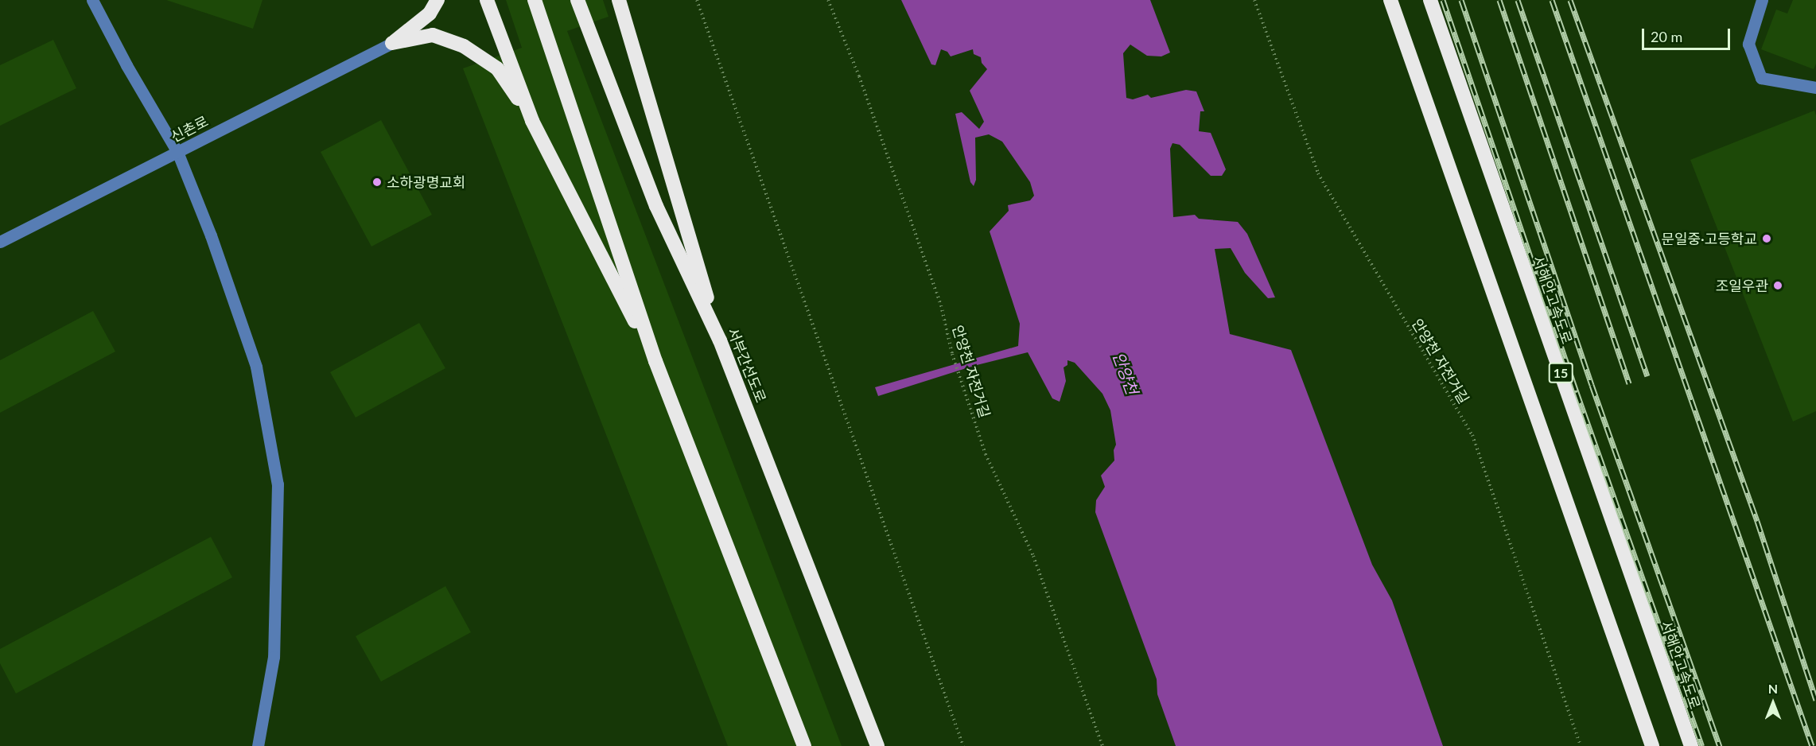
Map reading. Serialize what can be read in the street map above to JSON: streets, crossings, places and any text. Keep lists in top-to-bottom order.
{
  "streets": {
    "highway": ["서해안고속도로", "서부간선도로", "15"],
    "street": ["신촌로"],
    "path": ["안양천 자전거길"]
  },
  "water": ["안양천"],
  "places": ["소하광명교회", "문일중·고등학교", "조일우관"],
  "scale_bar": "20 m",
  "north": "top"
}
